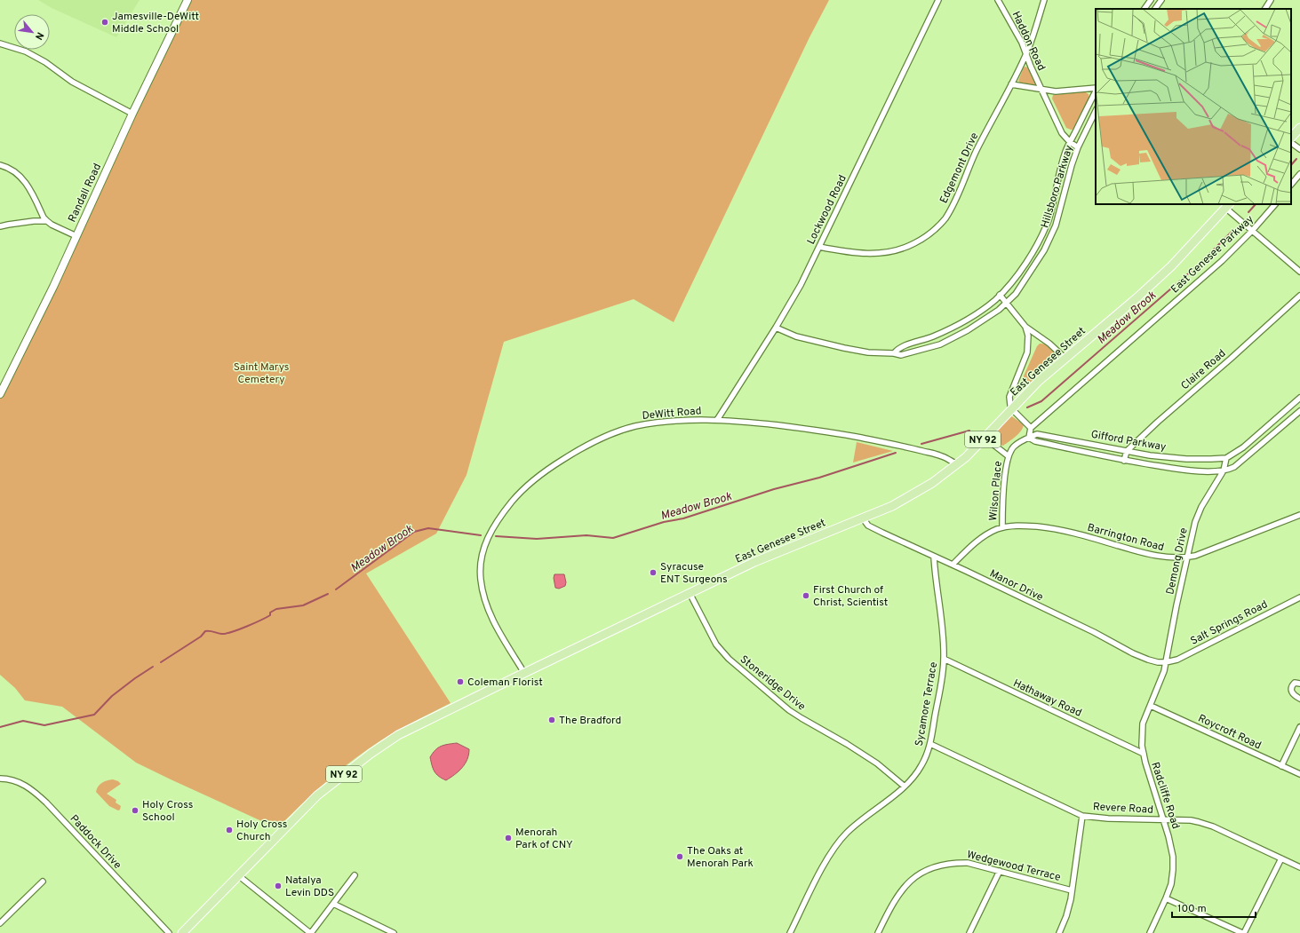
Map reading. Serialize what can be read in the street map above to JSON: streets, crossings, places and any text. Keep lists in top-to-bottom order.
{
  "streets": {
    "main road": ["East Genesee Street", "NY 92"],
    "street": [
      "Haddon Road",
      "Edgemont Drive",
      "Hillsboro Parkway",
      "Randall Road",
      "Lockwood Road",
      "East Genesee Parkway",
      "Claire Road",
      "DeWitt Road",
      "Gifford Parkway",
      "Wilson Place",
      "Barrington Road",
      "Demong Drive",
      "Manor Drive",
      "Salt Springs Road",
      "Stoneridge Drive",
      "Hathaway Road",
      "Sycamore Terrace",
      "Roycroft Road",
      "Radcliffe Road",
      "Revere Road",
      "Paddock Drive",
      "Wedgewood Terrace"
    ]
  },
  "crossings": [
    ["Haddon Road", "Edgemont Drive"],
    ["Haddon Road", "Hillsboro Parkway"],
    ["Edgemont Drive", "Lockwood Road"],
    ["Hillsboro Parkway", "Lockwood Road"],
    ["Lockwood Road", "DeWitt Road"],
    ["East Genesee Street", "DeWitt Road"],
    ["East Genesee Street", "Manor Drive"],
    ["East Genesee Street", "Stoneridge Drive"],
    ["Claire Road", "Gifford Parkway"],
    ["Gifford Parkway", "Wilson Place"],
    ["Gifford Parkway", "Demong Drive"],
    ["Wilson Place", "Barrington Road"],
    ["Barrington Road", "Demong Drive"],
    ["Barrington Road", "Manor Drive"],
    ["Demong Drive", "Manor Drive"],
    ["Demong Drive", "Salt Springs Road"],
    ["Demong Drive", "Radcliffe Road"],
    ["Manor Drive", "Salt Springs Road"],
    ["Manor Drive", "Sycamore Terrace"],
    ["Manor Drive", "Radcliffe Road"],
    ["Salt Springs Road", "Radcliffe Road"],
    ["Stoneridge Drive", "Sycamore Terrace"],
    ["Hathaway Road", "Sycamore Terrace"],
    ["Hathaway Road", "Radcliffe Road"],
    ["Sycamore Terrace", "Revere Road"],
    ["Roycroft Road", "Radcliffe Road"],
    ["Radcliffe Road", "Revere Road"]
  ],
  "water": ["Meadow Brook"],
  "parks": ["Saint Marys Cemetery"],
  "places": [
    "Jamesville-DeWitt Middle School",
    "Syracuse ENT Surgeons",
    "First Church of Christ, Scientist",
    "Coleman Florist",
    "The Bradford",
    "Holy Cross School",
    "Holy Cross Church",
    "Menorah Park of CNY",
    "The Oaks at Menorah Park",
    "Natalya Levin DDS"
  ],
  "scale_bar": "100 m",
  "north": "bottom right"
}
